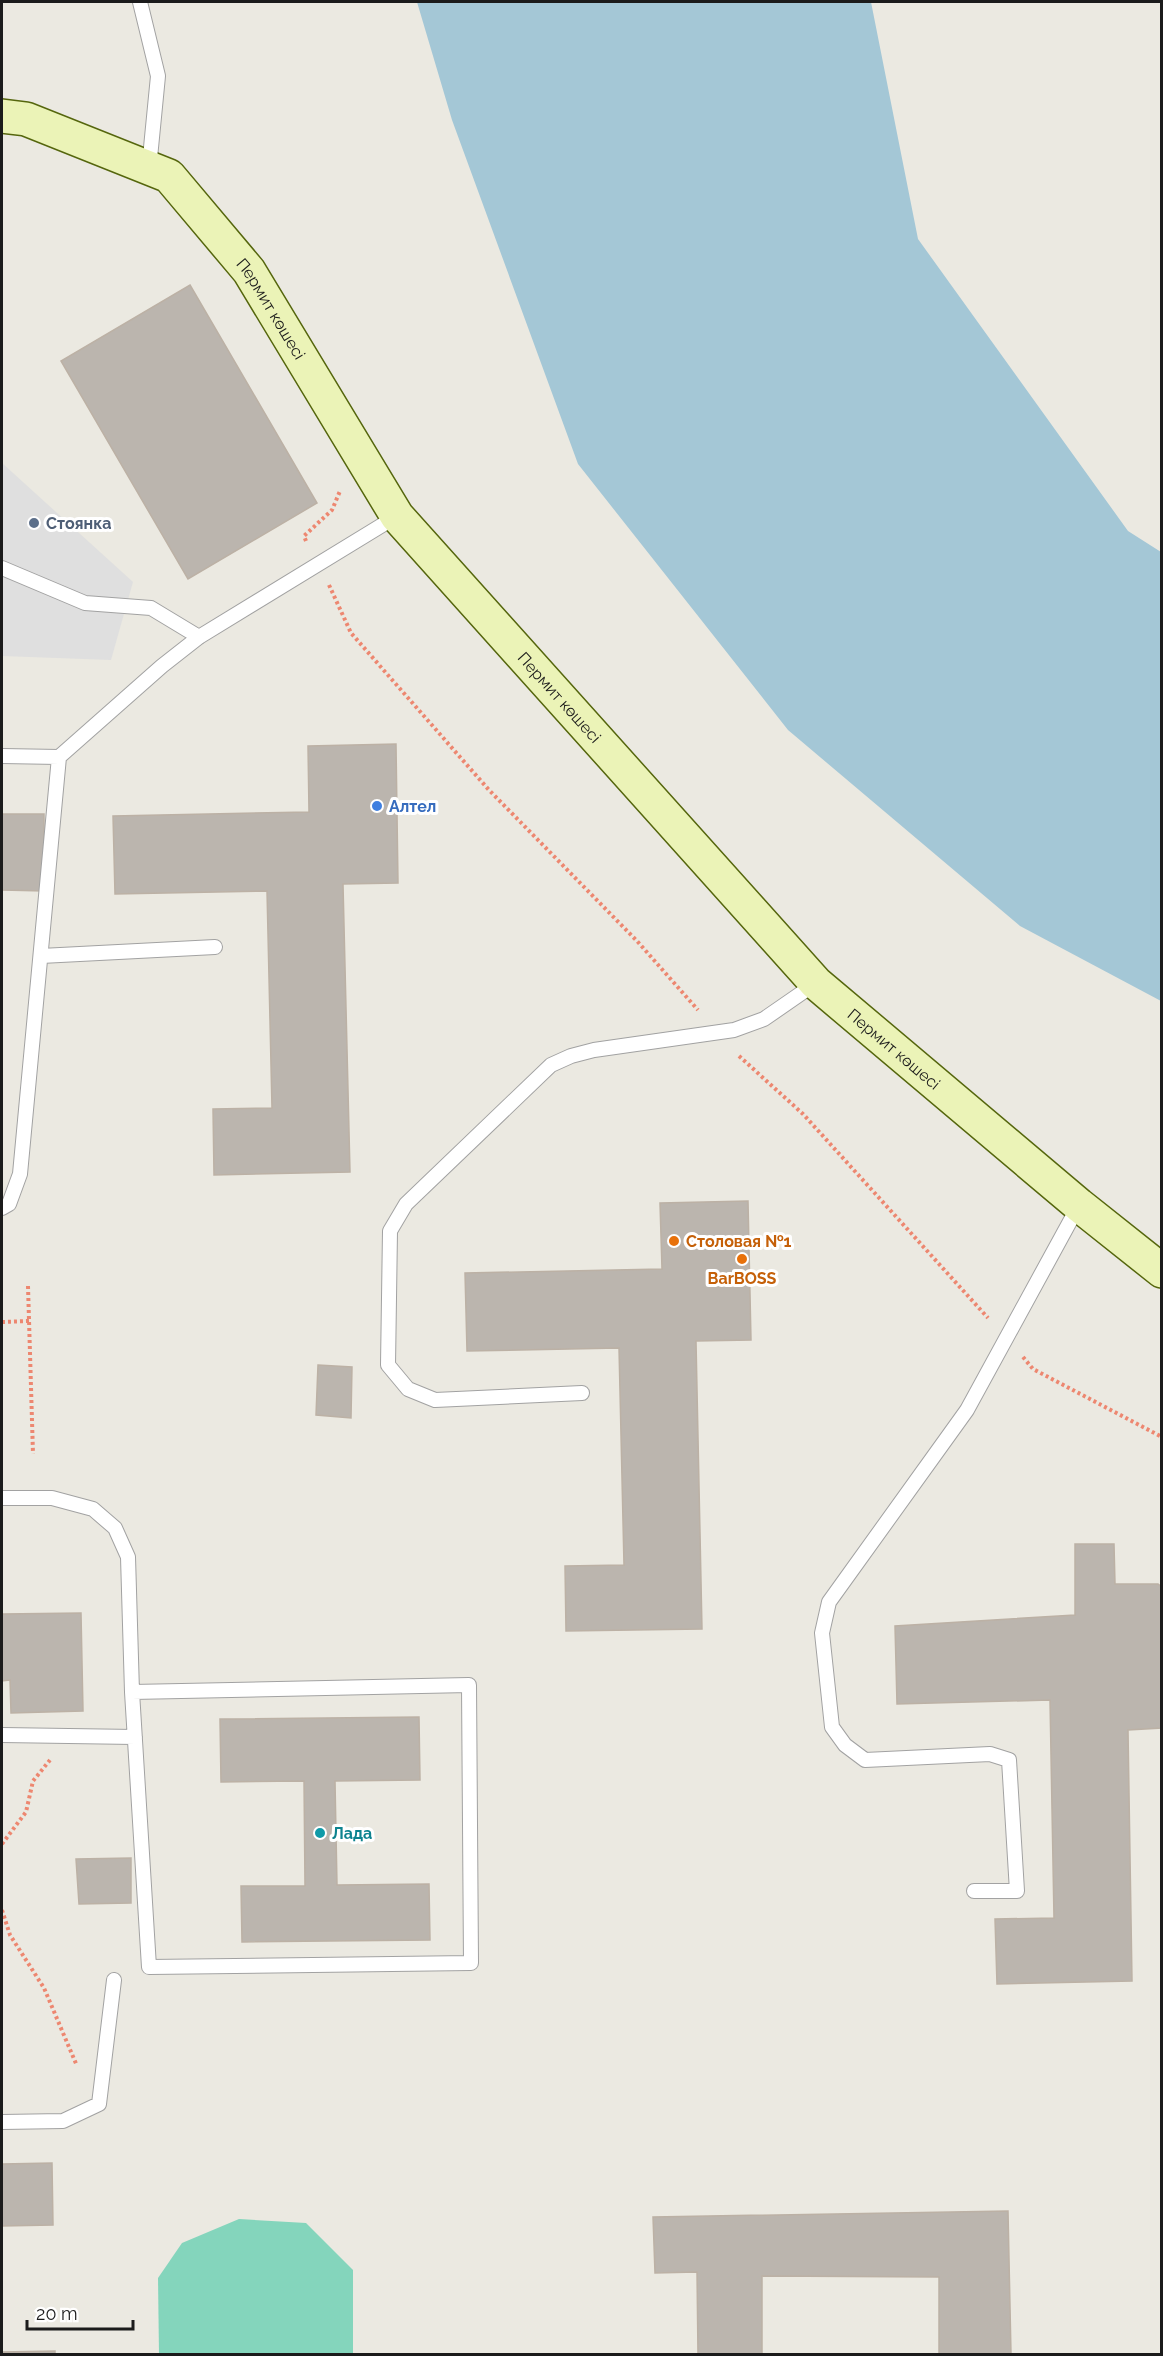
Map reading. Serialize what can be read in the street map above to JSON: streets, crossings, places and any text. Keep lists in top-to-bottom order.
{
  "streets": {
    "main road": ["Пермит көшесі"]
  },
  "places": [
    "Стоянка",
    "Алтел",
    "Столовая №1",
    "BarBOSS",
    "Лада"
  ],
  "scale_bar": "20 m"
}
